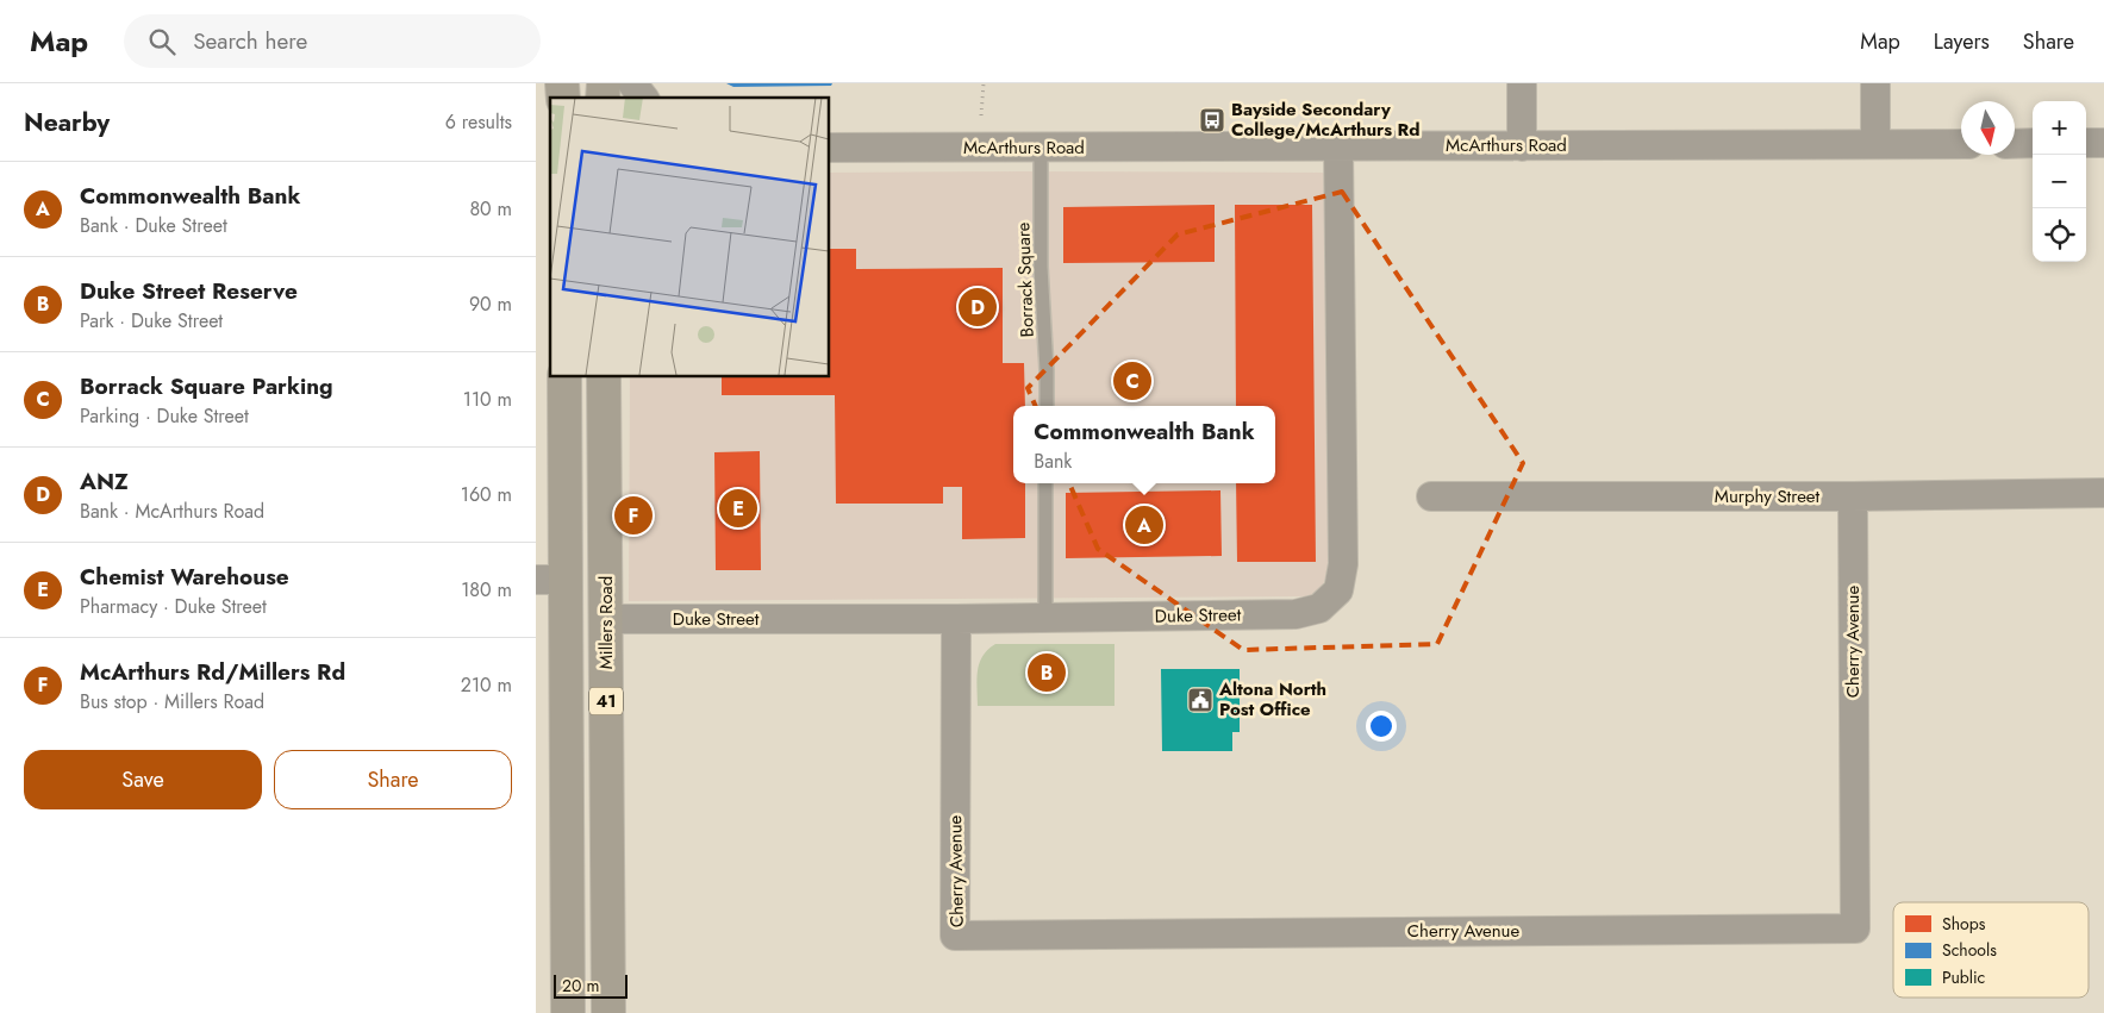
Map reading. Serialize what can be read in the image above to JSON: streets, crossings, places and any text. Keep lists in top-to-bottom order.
{
  "streets": {
    "main road": ["Millers Road", "41"],
    "street": [
      "McArthurs Road",
      "Murphy Street",
      "Duke Street",
      "Cherry Avenue"
    ],
    "lane": ["Borrack Square"]
  },
  "crossings": [
    ["McArthurs Road", "Borrack Square"],
    ["McArthurs Road", "Duke Street"],
    ["Murphy Street", "Cherry Avenue"],
    ["Duke Street", "Millers Road"],
    ["Duke Street", "Cherry Avenue"]
  ],
  "places": {
    "bus stop": ["Bayside Secondary College/McArthurs Rd"],
    "public building": ["Altona North Post Office"]
  },
  "legend": ["Shops", "Schools", "Public"],
  "scale_bar": "20 m",
  "north": "bottom",
  "page": {
    "header": "Map",
    "search": "Search here",
    "nav": ["Map", "Layers", "Share"],
    "heading": ["Nearby", "6 results"],
    "map_buttons": ["+", "−"],
    "list": [
      {
        "mark": "A",
        "name": "Commonwealth Bank",
        "note": "Bank · Duke Street",
        "value": "80 m"
      },
      {
        "mark": "B",
        "name": "Duke Street Reserve",
        "note": "Park · Duke Street",
        "value": "90 m"
      },
      {
        "mark": "C",
        "name": "Borrack Square Parking",
        "note": "Parking · Duke Street",
        "value": "110 m"
      },
      {
        "mark": "D",
        "name": "ANZ",
        "note": "Bank · McArthurs Road",
        "value": "160 m"
      },
      {
        "mark": "E",
        "name": "Chemist Warehouse",
        "note": "Pharmacy · Duke Street",
        "value": "180 m"
      },
      {
        "mark": "F",
        "name": "McArthurs Rd/Millers Rd",
        "note": "Bus stop · Millers Road",
        "value": "210 m"
      }
    ],
    "pins": [
      "D",
      "C",
      "E",
      "F",
      "A",
      "B"
    ],
    "popup": ["Commonwealth Bank", "Bank"],
    "buttons": ["Save", "Share"],
    "scale": "20 m"
  }
}
